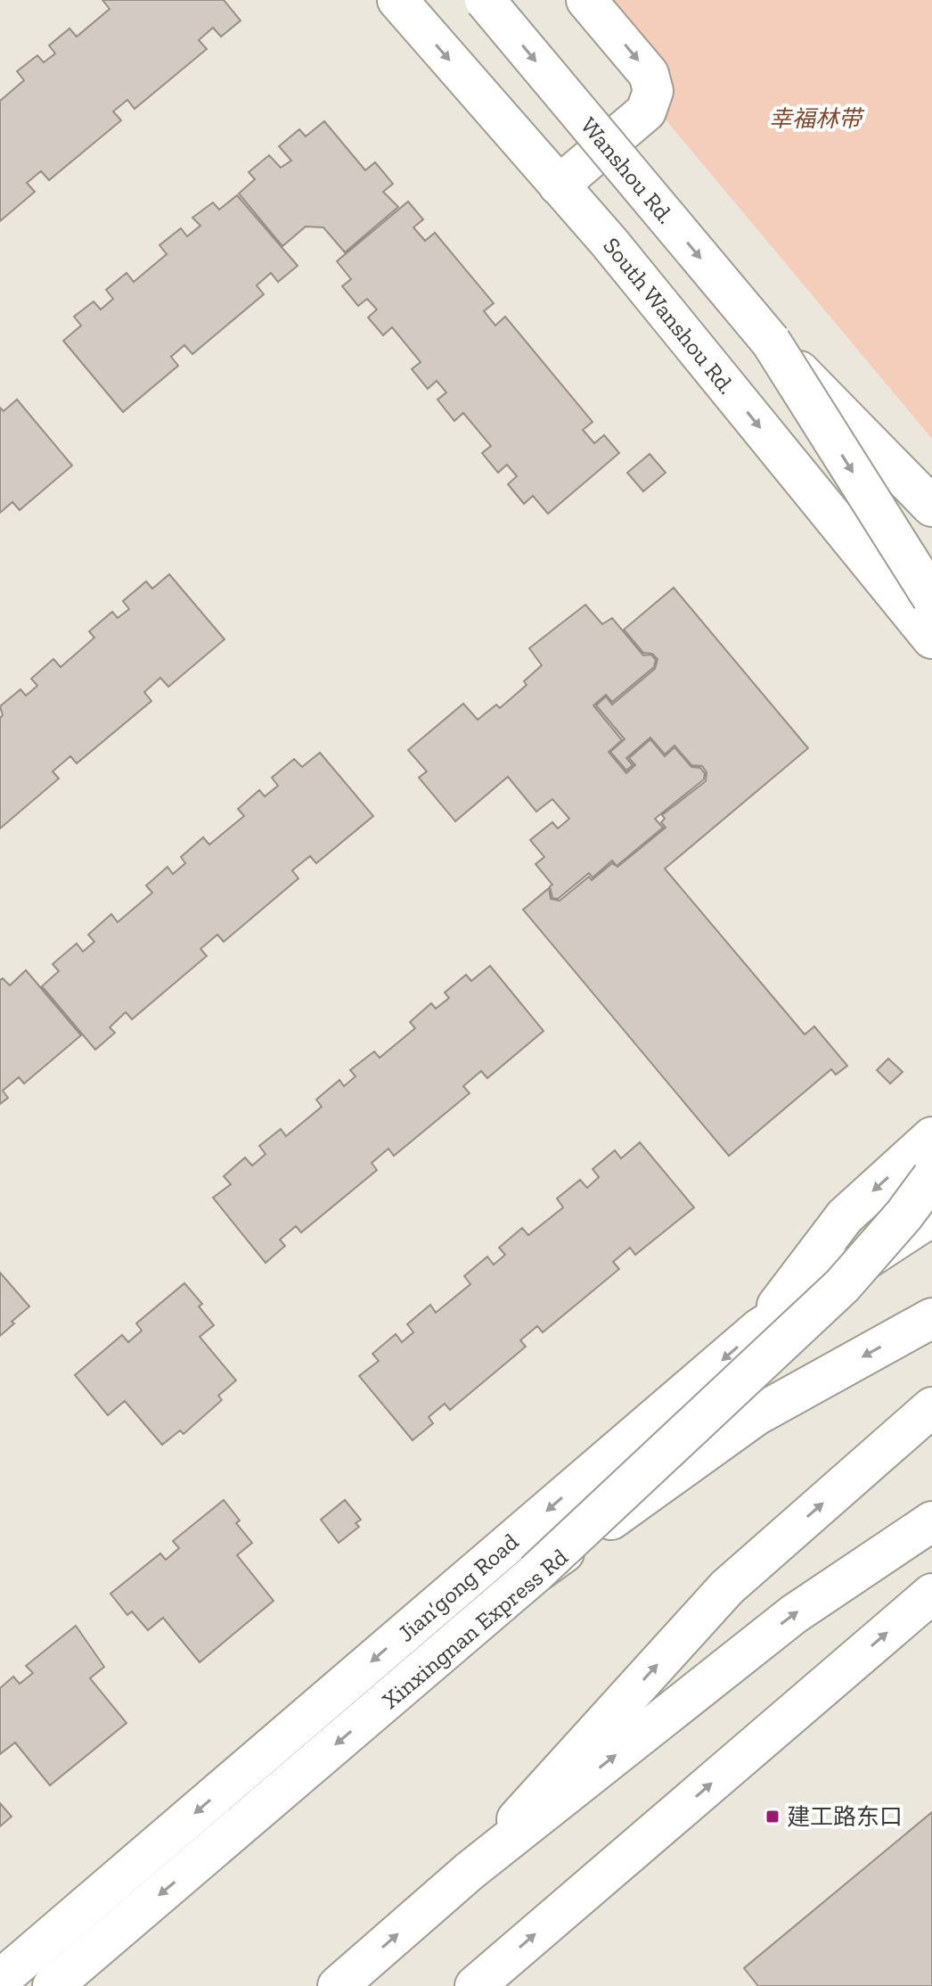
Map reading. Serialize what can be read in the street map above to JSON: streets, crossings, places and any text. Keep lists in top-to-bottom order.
{
  "streets": {
    "main road": [
      "Wanshou Rd.",
      "South Wanshou Rd.",
      "Jian‘gong Road",
      "Xinxingnan Express Rd"
    ]
  },
  "one_way": ["Wanshou Rd."],
  "parks": ["幸福林带"],
  "places": {
    "transit": ["建工路东口"]
  }
}
